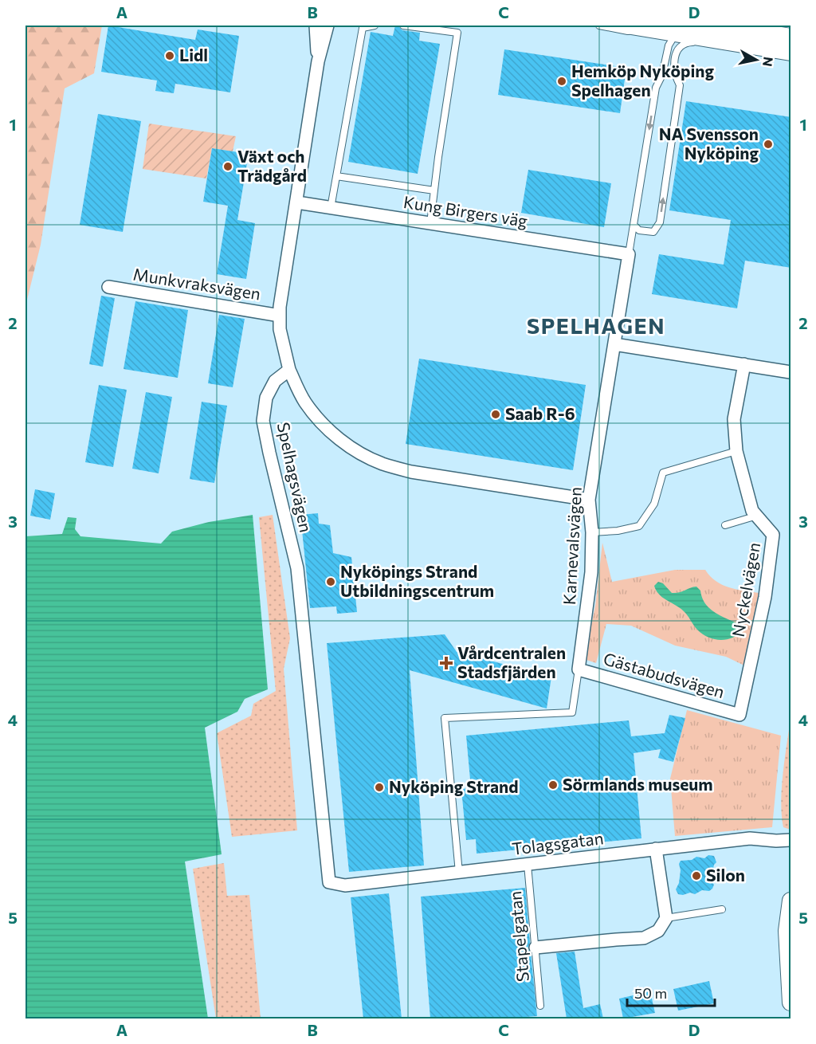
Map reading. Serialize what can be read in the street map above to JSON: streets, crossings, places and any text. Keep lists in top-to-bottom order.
{
  "streets": {
    "street": [
      "Kung Birgers väg",
      "Munkvraksvägen",
      "Spelhagsvägen",
      "Karnevalsvägen",
      "Nyckelvägen",
      "Gästabudsvägen",
      "Tolagsgatan"
    ],
    "lane": ["Stapelgatan"]
  },
  "crossings": [
    ["Kung Birgers väg", "Karnevalsvägen"],
    ["Spelhagsvägen", "Tolagsgatan"],
    ["Karnevalsvägen", "Gästabudsvägen"],
    ["Nyckelvägen", "Gästabudsvägen"],
    ["Tolagsgatan", "Stapelgatan"]
  ],
  "districts": ["SPELHAGEN"],
  "places": {
    "other": [
      "Lidl",
      "Hemköp Nyköping Spelhagen",
      "NA Svensson Nyköping",
      "Växt och Trädgård",
      "Saab R-6",
      "Nyköpings Strand Utbildningscentrum",
      "Sörmlands museum",
      "Nyköping Strand",
      "Silon"
    ],
    "health": ["Vårdcentralen Stadsfjärden"]
  },
  "scale_bar": "50 m",
  "north": "right",
  "grid": {
    "columns": [
      "A",
      "B",
      "C",
      "D"
    ],
    "rows": [
      "1",
      "2",
      "3",
      "4",
      "5"
    ]
  }
}
